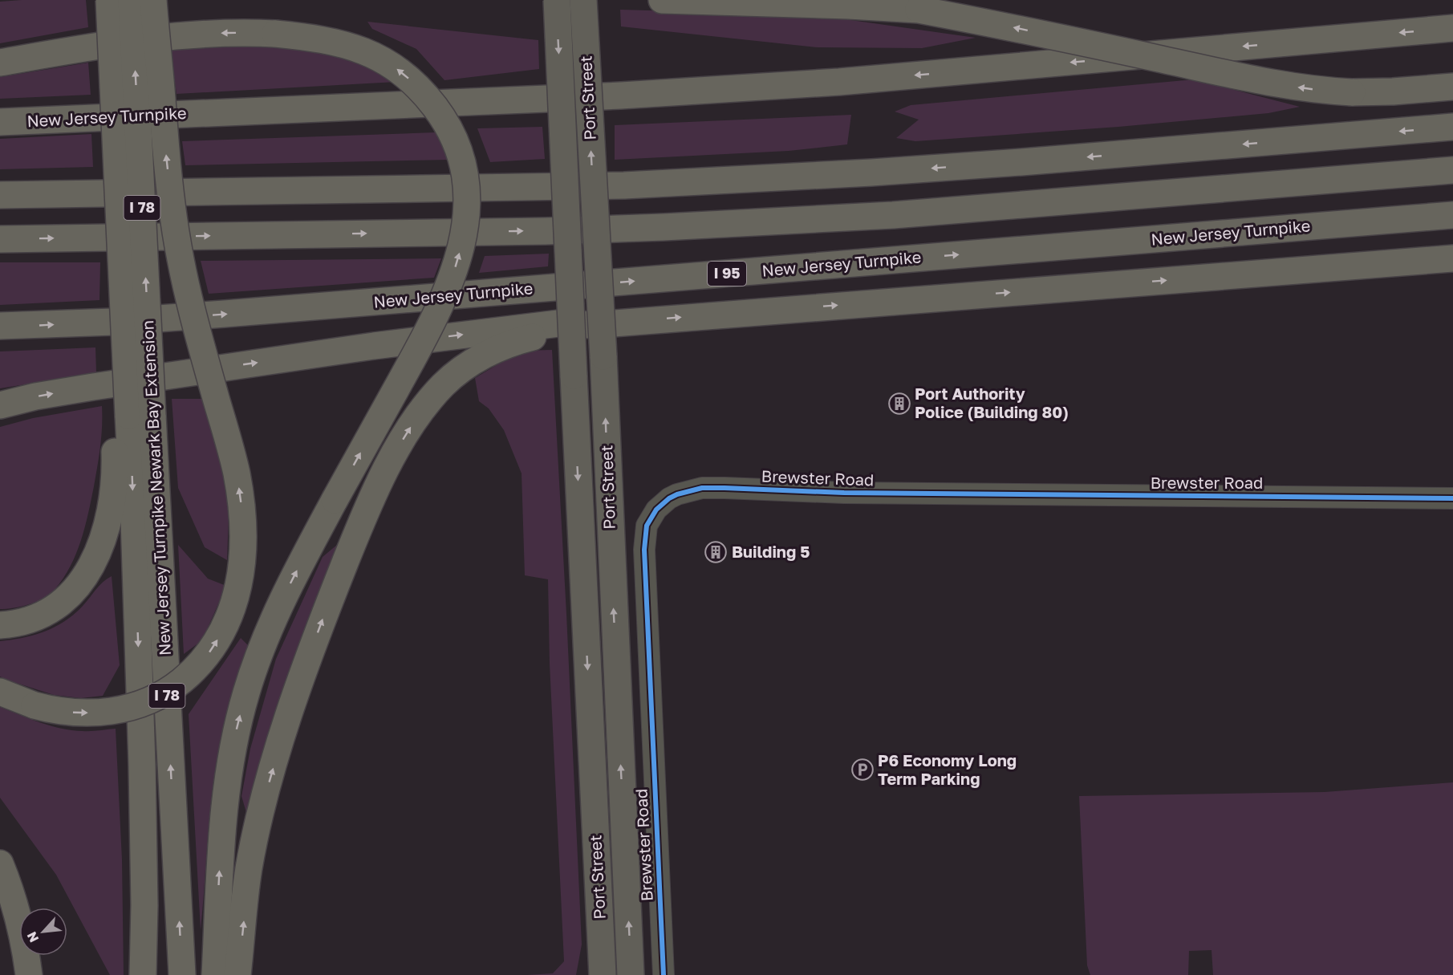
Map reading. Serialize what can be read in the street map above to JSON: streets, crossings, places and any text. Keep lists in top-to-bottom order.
{
  "streets": {
    "highway": [
      "New Jersey Turnpike",
      "I 78",
      "I 95",
      "New Jersey Turnpike Newark Bay Extension"
    ],
    "main road": ["Port Street"],
    "street": ["Brewster Road"]
  },
  "places": {
    "building": ["Port Authority Police (Building 80)", "Building 5"],
    "parking": ["P6 Economy Long Term Parking"]
  },
  "north": "bottom left"
}
